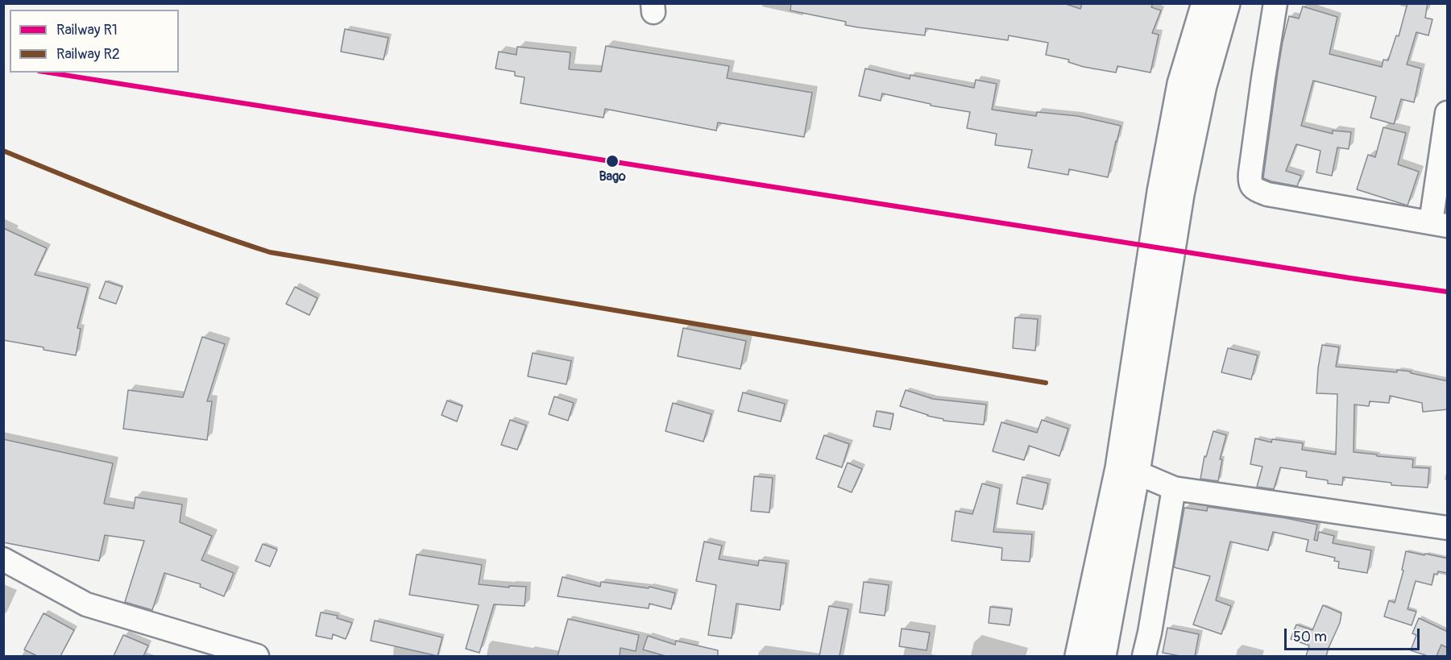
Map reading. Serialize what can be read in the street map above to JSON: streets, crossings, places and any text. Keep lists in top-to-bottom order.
{
  "places": ["Bago"],
  "lines": ["rail line R1", "rail line R2"],
  "legend": ["Railway R1", "Railway R2"],
  "scale_bar": "50 m"
}
